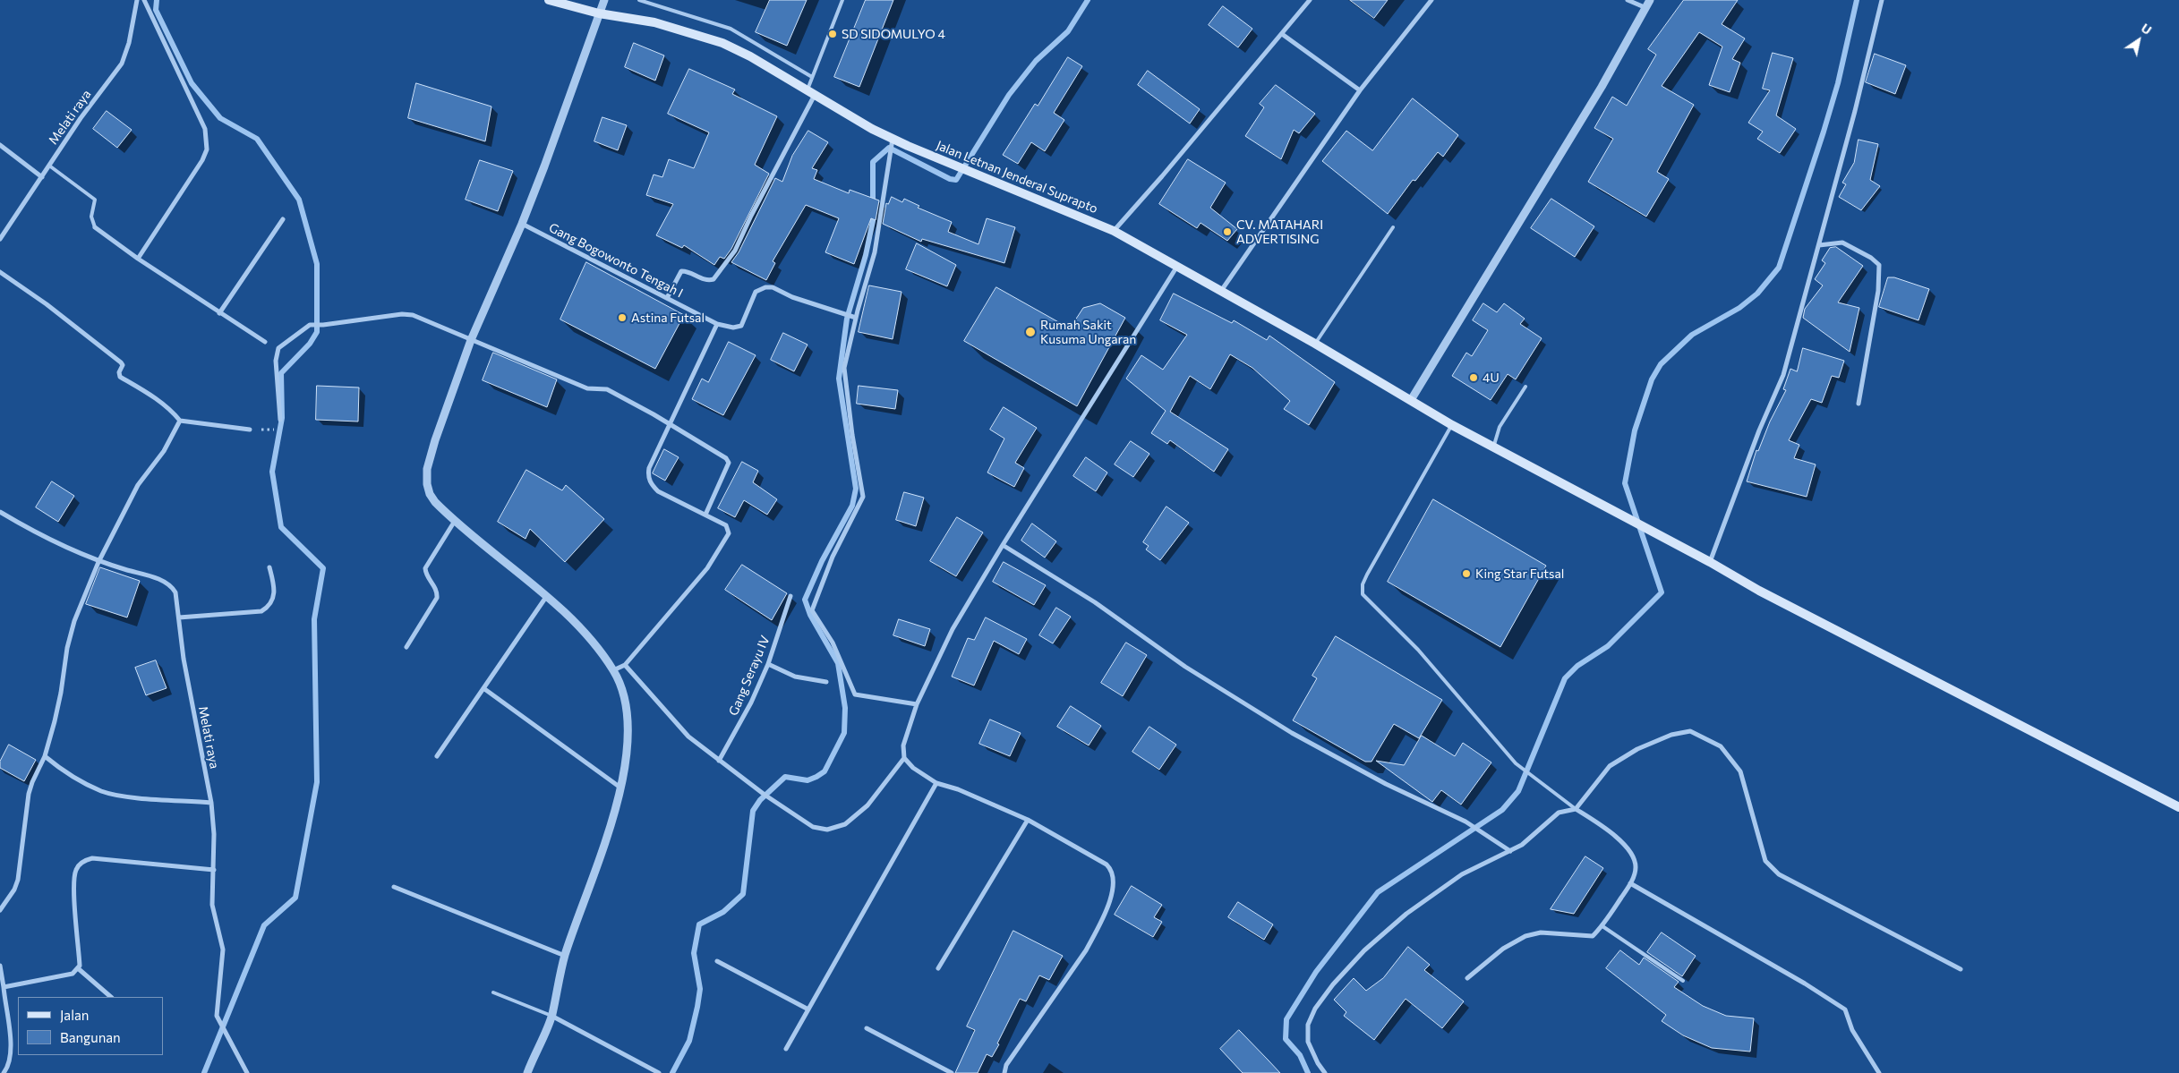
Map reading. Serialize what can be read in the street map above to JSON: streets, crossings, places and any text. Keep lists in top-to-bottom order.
{
  "streets": {
    "main road": ["Jalan Letnan Jenderal Suprapto"],
    "street": ["Melati raya", "Gang Bogowonto Tengah I", "Gang Serayu IV"]
  },
  "places": [
    "SD SIDOMULYO 4",
    "CV. MATAHARI ADVERTISING",
    "Astina Futsal",
    "Rumah Sakit Kusuma Ungaran",
    "4U",
    "King Star Futsal"
  ],
  "legend": ["Jalan", "Bangunan"],
  "north": "top right"
}
